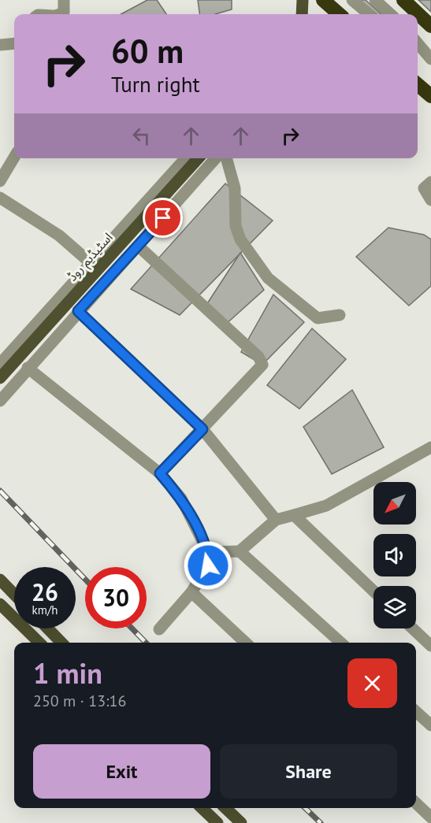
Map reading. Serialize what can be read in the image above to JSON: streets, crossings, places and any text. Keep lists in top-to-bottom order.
{
  "streets": {
    "main road": ["اسٹیڈیم روڈ"]
  },
  "north": "bottom left",
  "page": {
    "turn": ["60 m", "Turn right"],
    "speed": "26 km/h",
    "limit": "30",
    "heading": ["1 min", "250 m · 13:16"],
    "buttons": ["Exit", "Share"]
  }
}
